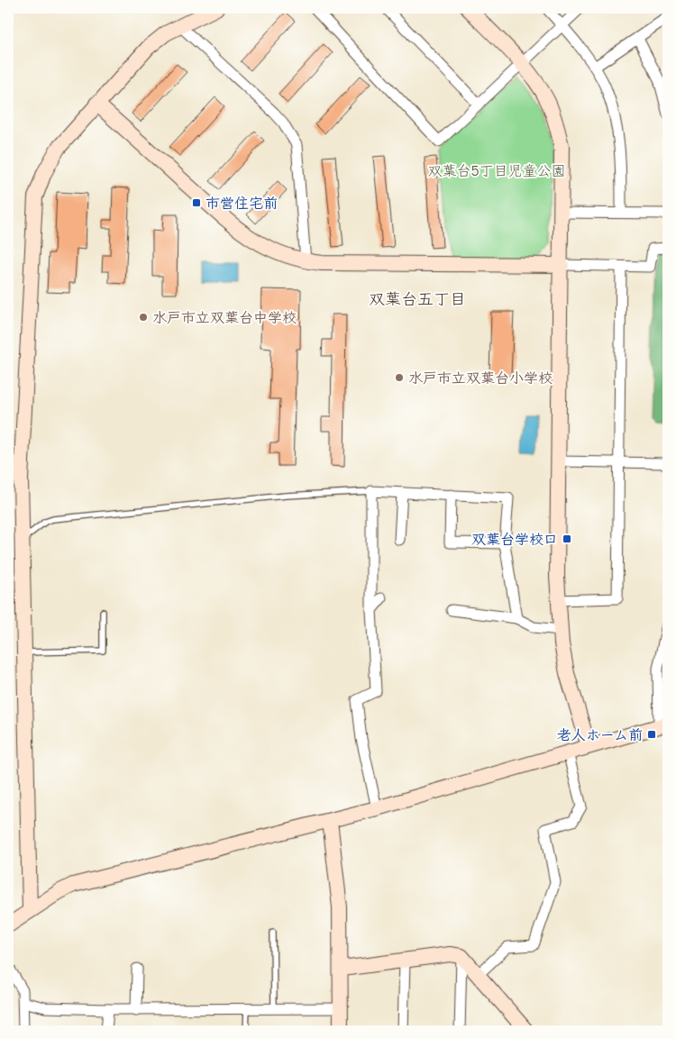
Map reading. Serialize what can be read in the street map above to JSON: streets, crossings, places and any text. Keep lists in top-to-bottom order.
{
  "districts": ["双葉台五丁目"],
  "parks": ["双葉台5丁目児童公園"],
  "places": {
    "transit": ["市営住宅前", "双葉台学校口", "老人ホーム前"],
    "other": ["水戸市立双葉台中学校", "水戸市立双葉台小学校"]
  }
}
